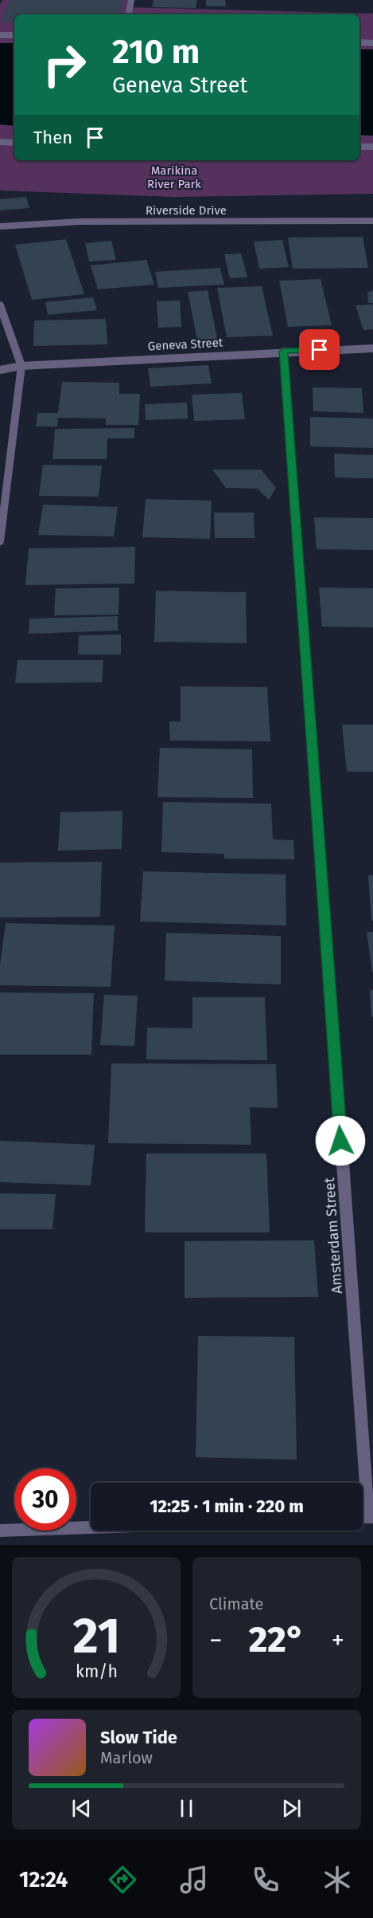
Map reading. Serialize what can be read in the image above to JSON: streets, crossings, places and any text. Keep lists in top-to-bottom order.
{
  "streets": {
    "street": ["Riverside Drive", "Geneva Street", "Amsterdam Street"]
  },
  "crossings": [
    ["Geneva Street", "Amsterdam Street"]
  ],
  "parks": ["Marikina River Park"],
  "page": {
    "turn": ["210 m", "Geneva Street"],
    "then": "Then",
    "limit": "30",
    "trip": "12:25 · 1 min · 220 m",
    "tile": "Climate",
    "heat": ["−", "22°", "+"],
    "song": ["Slow Tide", "Marlow"],
    "tabs": "12:24",
    "gauge": ["21", "km/h"]
  }
}
